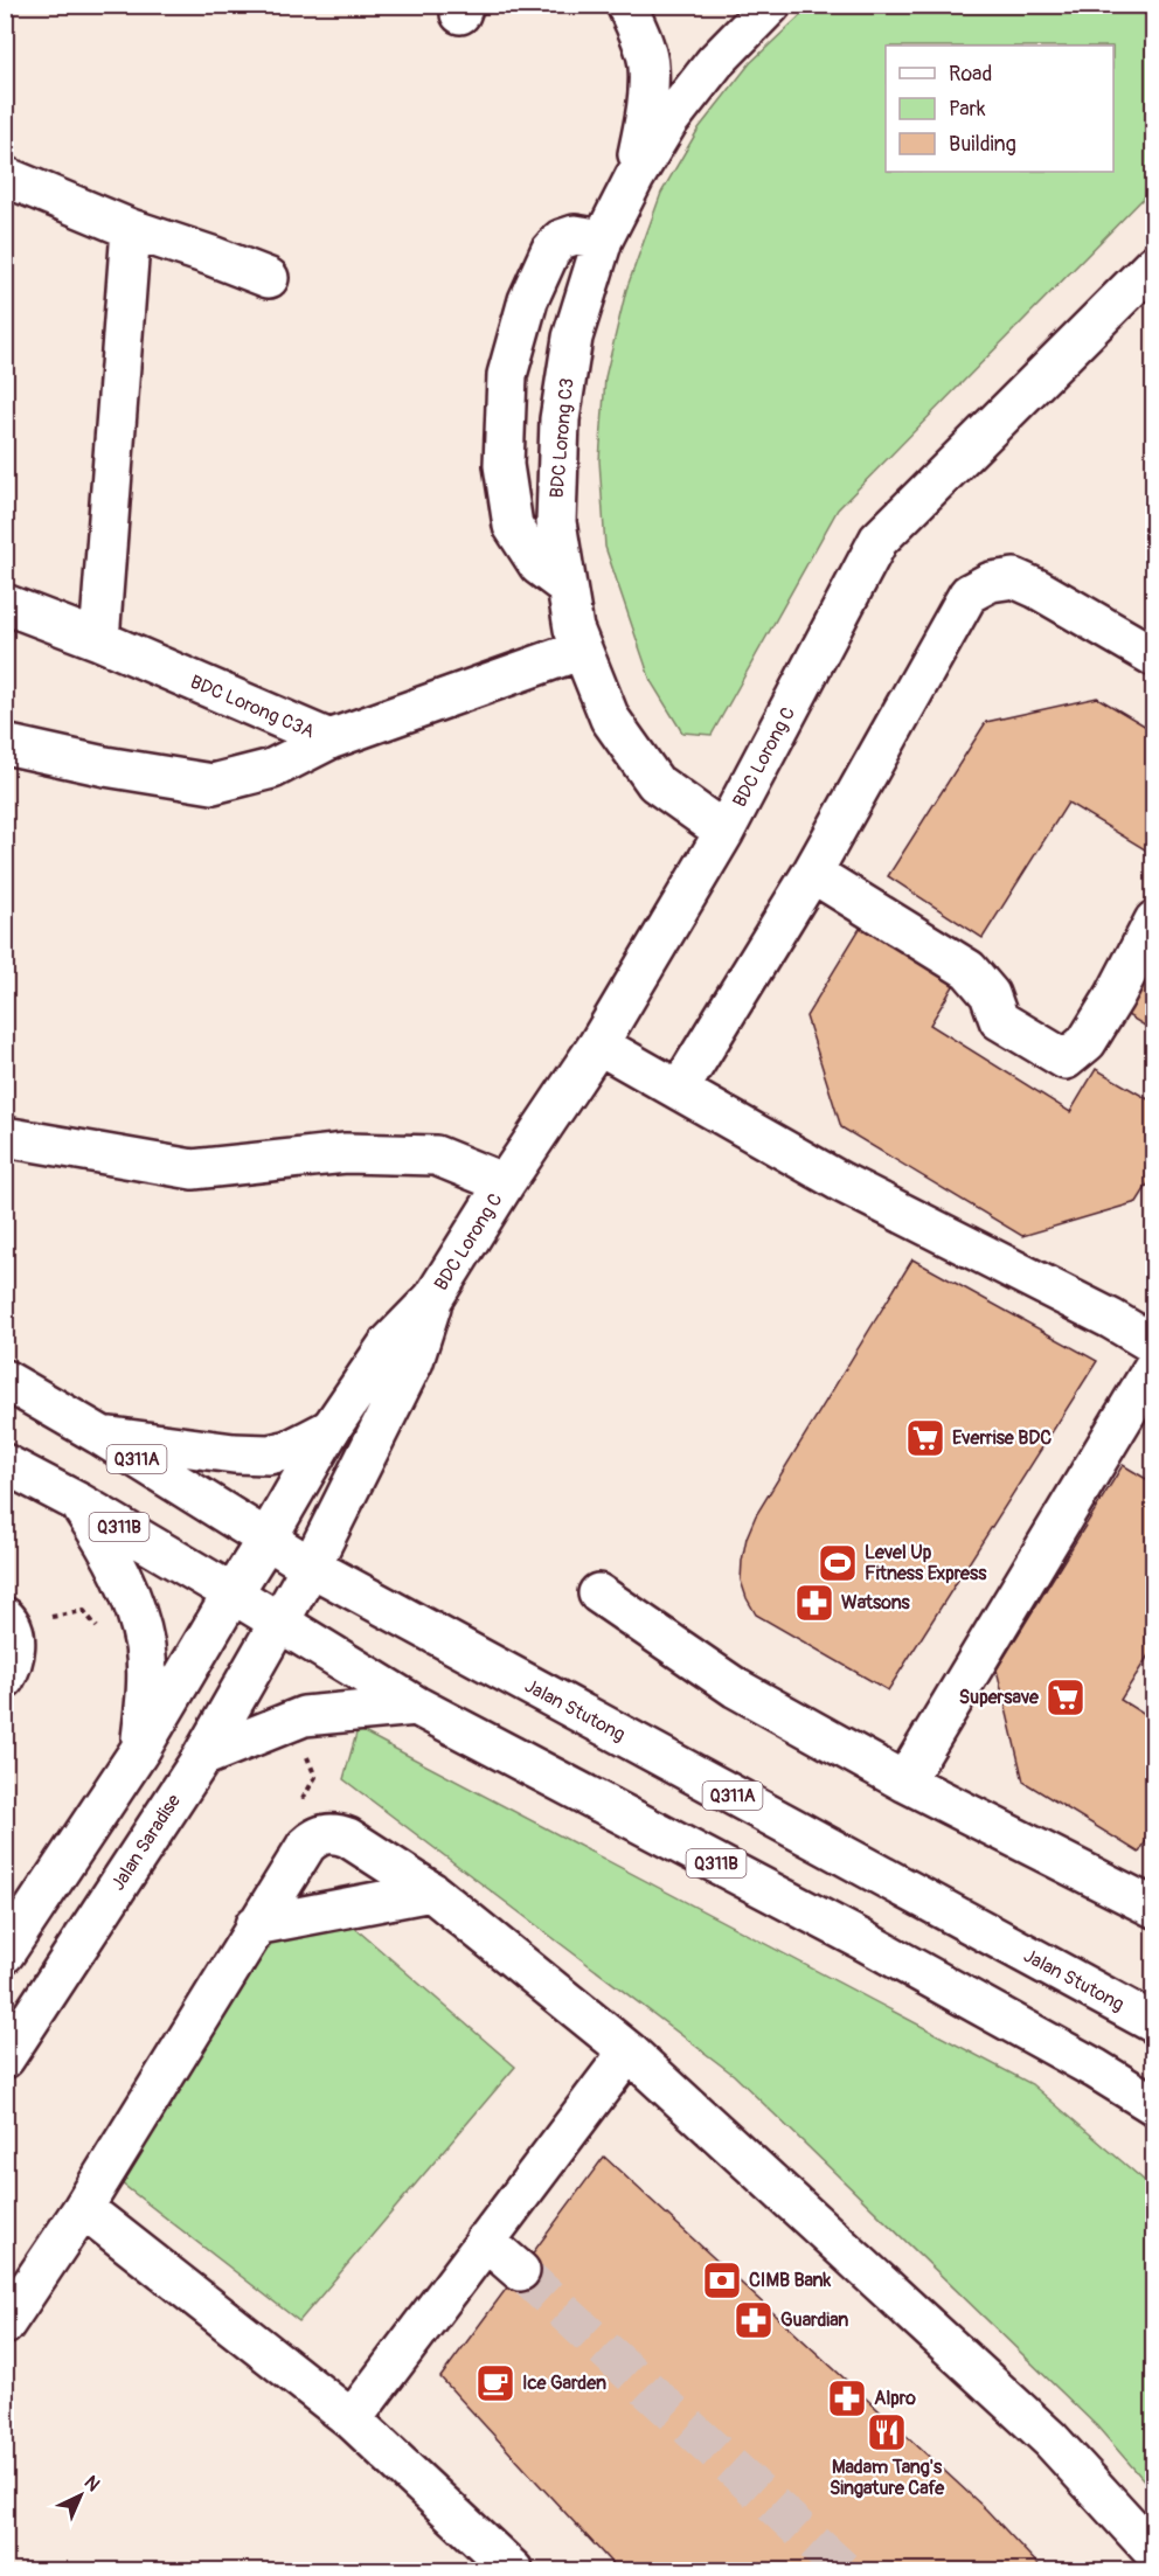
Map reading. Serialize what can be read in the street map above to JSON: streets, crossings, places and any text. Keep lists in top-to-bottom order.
{
  "streets": {
    "street": [
      "BDC Lorong C3",
      "BDC Lorong C3A",
      "BDC Lorong C",
      "Q311A",
      "Q311B",
      "Jalan Stutong",
      "Jalan Saradise"
    ]
  },
  "crossings": [
    ["BDC Lorong C3", "BDC Lorong C3A"],
    ["BDC Lorong C3", "BDC Lorong C"],
    ["BDC Lorong C", "Q311B"],
    ["BDC Lorong C", "Jalan Stutong"],
    ["BDC Lorong C", "Jalan Saradise"],
    ["Q311B", "Jalan Saradise"]
  ],
  "places": {
    "supermarket": ["Everrise BDC", "Supersave"],
    "sports": ["Level Up Fitness Express"],
    "pharmacy": ["Watsons", "Guardian", "Alpro"],
    "bank": ["CIMB Bank"],
    "cafe": ["Ice Garden"],
    "restaurant": ["Madam Tang's Singature Cafe"]
  },
  "legend": ["Road", "Park", "Building"],
  "north": "top right"
}
